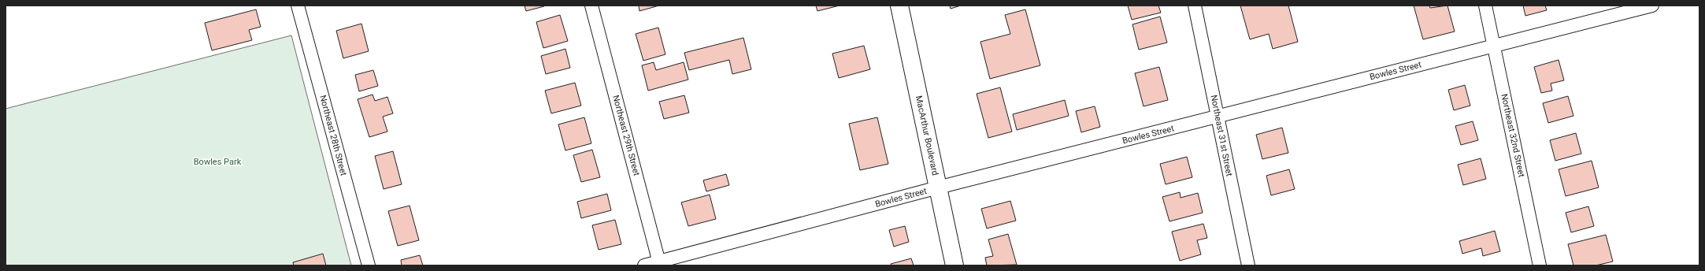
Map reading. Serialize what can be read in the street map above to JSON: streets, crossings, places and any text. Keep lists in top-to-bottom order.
{
  "streets": {
    "main road": ["MacArthur Boulevard"],
    "street": [
      "Bowles Street",
      "Northeast 28th Street",
      "Northeast 29th Street",
      "Northeast 31st Street",
      "Northeast 32nd Street"
    ]
  },
  "crossings": [
    ["Bowles Street", "Northeast 29th Street"],
    ["Bowles Street", "MacArthur Boulevard"],
    ["Bowles Street", "Northeast 31st Street"],
    ["Bowles Street", "Northeast 32nd Street"]
  ],
  "parks": ["Bowles Park"]
}
